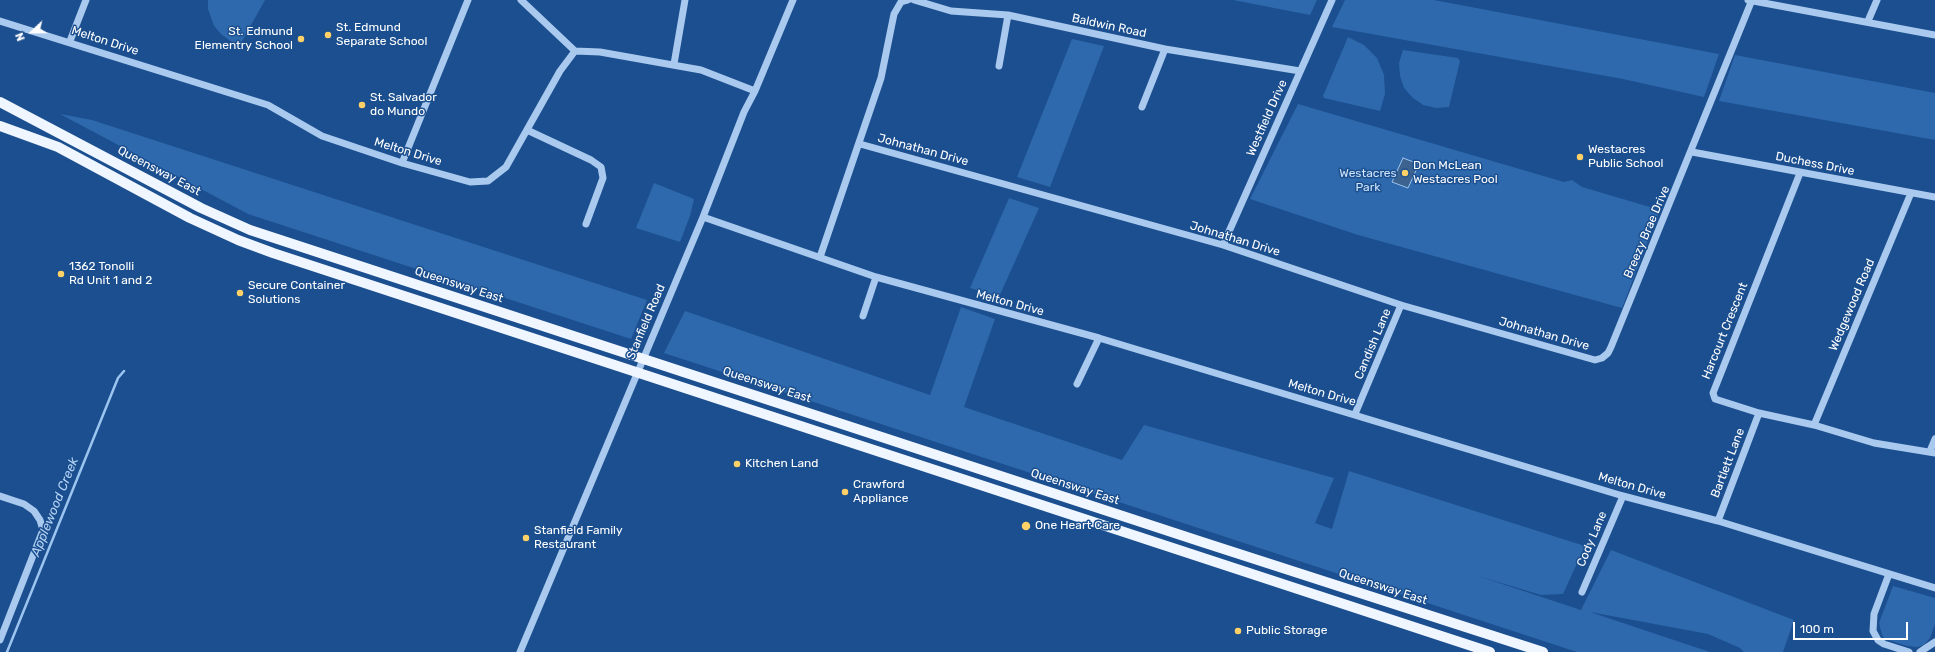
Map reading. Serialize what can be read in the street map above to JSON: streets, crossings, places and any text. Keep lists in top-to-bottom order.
{
  "streets": {
    "main road": ["Queensway East"],
    "street": [
      "Baldwin Road",
      "Melton Drive",
      "Westfield Drive",
      "Johnathan Drive",
      "Duchess Drive",
      "Breezy Brae Drive",
      "Wedgewood Road",
      "Stanfield Road",
      "Harcourt Crescent",
      "Candish Lane",
      "Bartlett Lane",
      "Cody Lane"
    ]
  },
  "crossings": [
    ["Baldwin Road", "Westfield Drive"],
    ["Melton Drive", "Stanfield Road"],
    ["Melton Drive", "Candish Lane"],
    ["Melton Drive", "Bartlett Lane"],
    ["Melton Drive", "Cody Lane"],
    ["Westfield Drive", "Johnathan Drive"],
    ["Johnathan Drive", "Breezy Brae Drive"],
    ["Johnathan Drive", "Candish Lane"],
    ["Duchess Drive", "Breezy Brae Drive"],
    ["Duchess Drive", "Wedgewood Road"],
    ["Duchess Drive", "Harcourt Crescent"],
    ["Queensway East", "Stanfield Road"],
    ["Wedgewood Road", "Harcourt Crescent"],
    ["Harcourt Crescent", "Bartlett Lane"]
  ],
  "water": ["Applewood Creek"],
  "parks": ["Westacres Park"],
  "places": [
    "St. Edmund Separate School",
    "St. Edmund Elementry School",
    "St. Salvador do Mundo",
    "Westacres Public School",
    "Don McLean Westacres Pool",
    "1362 Tonolli Rd Unit 1 and 2",
    "Secure Container Solutions",
    "Kitchen Land",
    "Crawford Appliance",
    "One Heart Care",
    "Stanfield Family Restaurant",
    "Public Storage"
  ],
  "scale_bar": "100 m",
  "north": "left"
}
